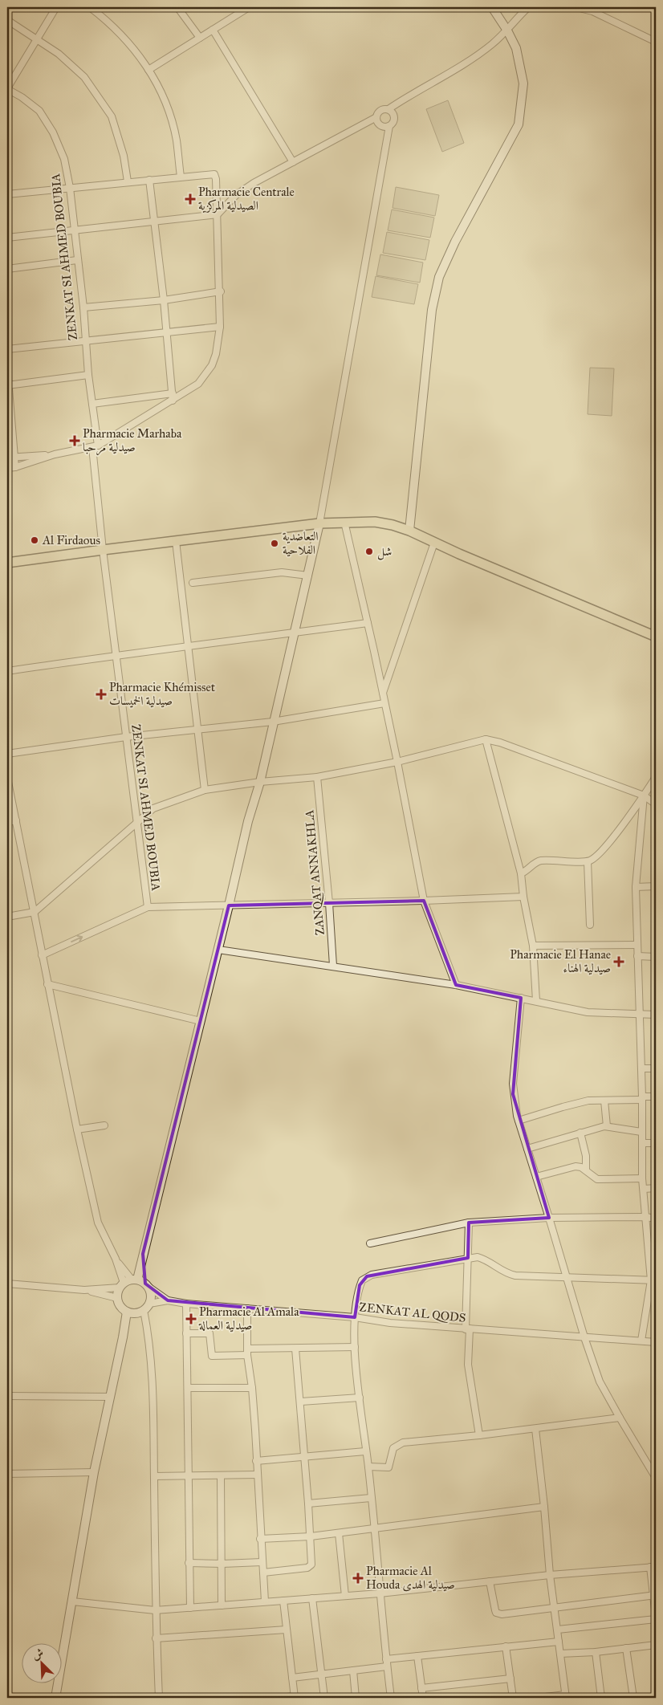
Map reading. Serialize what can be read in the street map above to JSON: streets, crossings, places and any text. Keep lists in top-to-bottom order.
{
  "streets": {
    "street": ["ZENKAT SI AHMED BOUBIA", "ZANQAT ANNAKHLA", "ZENKAT AL QODS"]
  },
  "places": {
    "health": [
      "Pharmacie Centrale الصيدلية المركزية",
      "Pharmacie Marhaba صيدلية مرحبا",
      "Pharmacie Khémisset صيدلية الخميسات",
      "Pharmacie El Hanae صيدلية الهناء",
      "Pharmacie Al Amala صيدلية العمالة",
      "Pharmacie Al Houda صيدلية الهدى"
    ],
    "other": ["Al Firdaous", "التعاضدية الفلاحية", "شل"]
  },
  "north": "top left"
}
